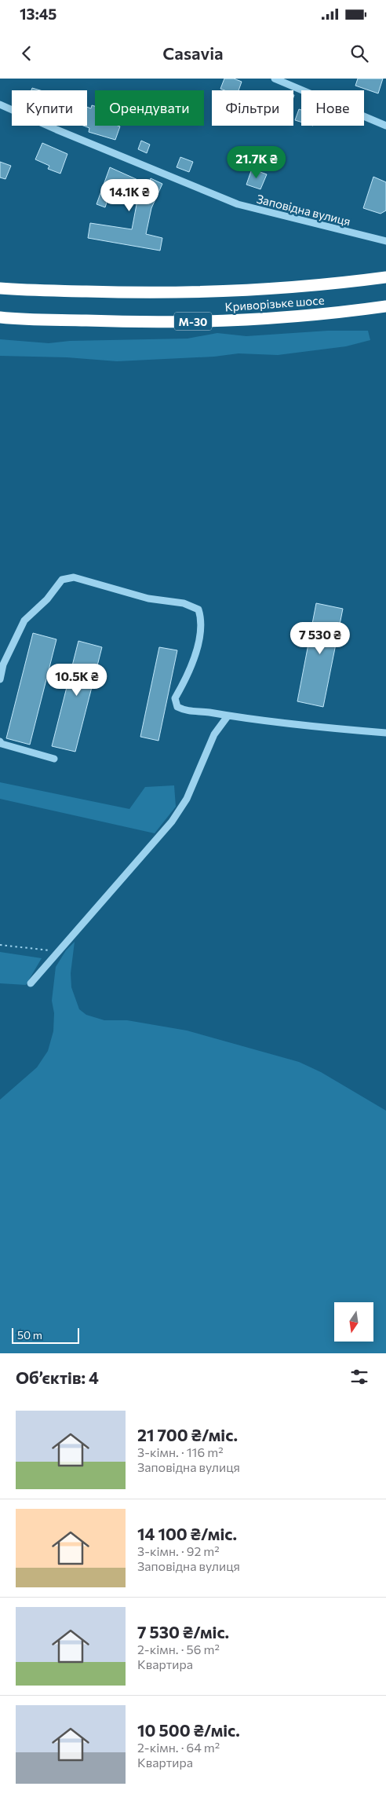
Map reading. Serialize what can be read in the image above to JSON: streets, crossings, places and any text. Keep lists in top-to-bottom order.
{
  "streets": {
    "highway": ["Криворізьке шосе", "М-30"],
    "street": ["Заповідна вулиця"]
  },
  "scale_bar": "50 m",
  "north": "bottom",
  "page": {
    "status": "13:45",
    "header": "Casavia",
    "chip": [
      "Купити",
      "Орендувати",
      "Фільтри",
      "Нове"
    ],
    "price": [
      "21.7K ₴",
      "14.1K ₴",
      "7 530 ₴",
      "10.5K ₴"
    ],
    "scale": "50 m",
    "heading": "Об’єктів: 4",
    "list": [
      {
        "name": "21 700 ₴/міс.",
        "note": "3-кімн. · 116 m² · Заповідна вулиця"
      },
      {
        "name": "14 100 ₴/міс.",
        "note": "3-кімн. · 92 m² · Заповідна вулиця"
      },
      {
        "name": "7 530 ₴/міс.",
        "note": "2-кімн. · 56 m² · Квартира"
      },
      {
        "name": "10 500 ₴/міс.",
        "note": "2-кімн. · 64 m² · Квартира"
      }
    ]
  }
}
